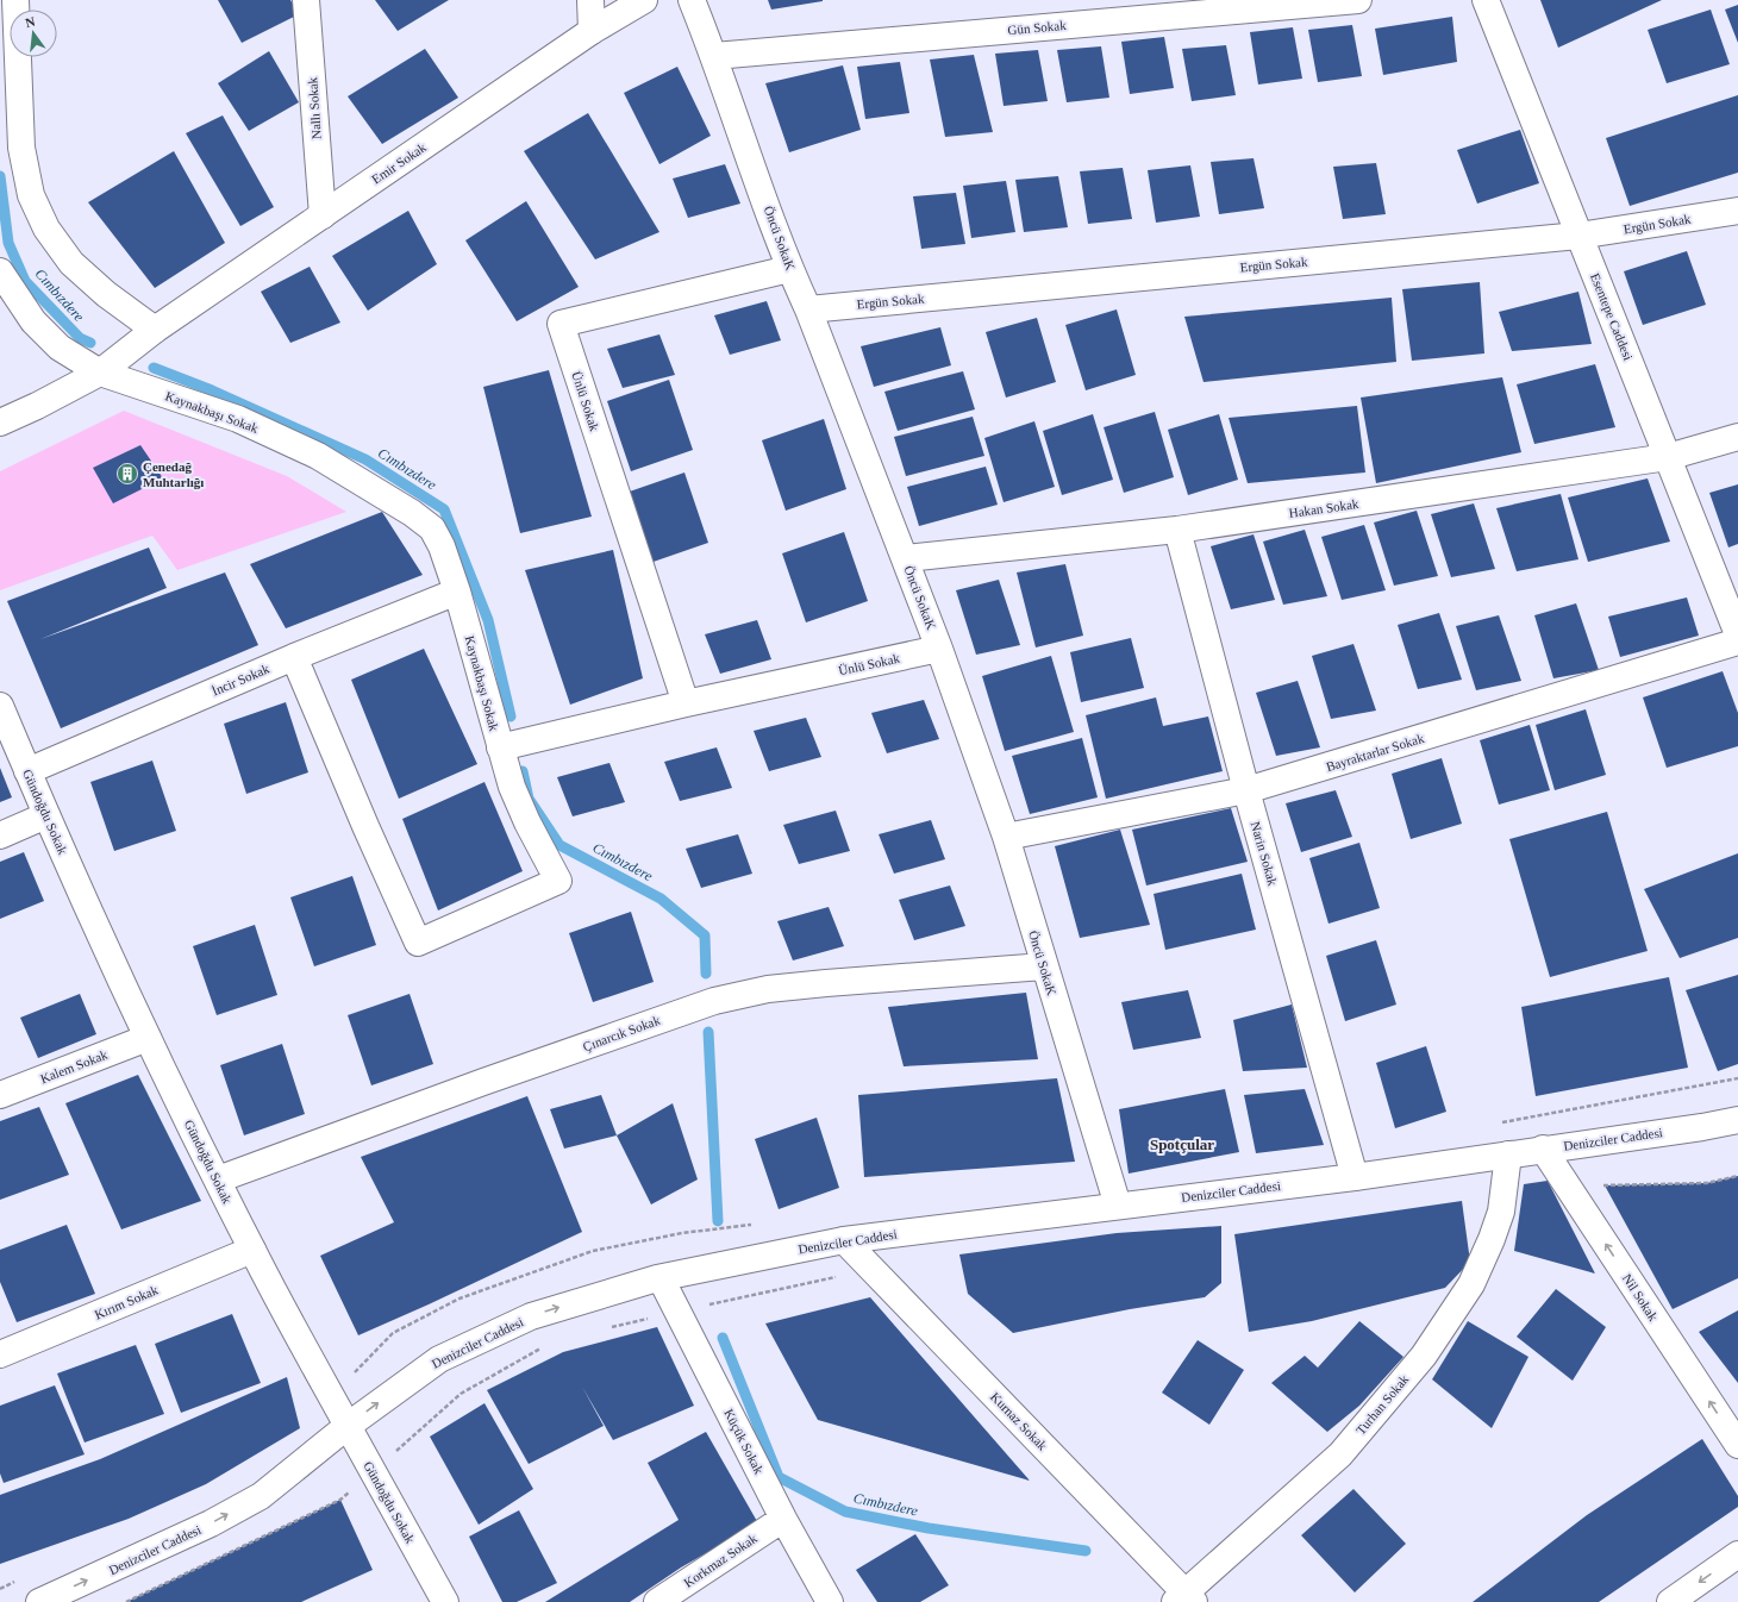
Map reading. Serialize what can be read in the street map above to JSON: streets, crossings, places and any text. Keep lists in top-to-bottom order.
{
  "streets": {
    "street": [
      "Gün Sokak",
      "Nallı Sokak",
      "Emir Sokak",
      "Ergün Sokak",
      "Öncü SokaK",
      "Esentepe Caddesi",
      "Ünlü Sokak",
      "Kaynakbaşı Sokak",
      "Hakan Sokak",
      "İncir Sokak",
      "Bayraktarlar Sokak",
      "Gündoğdu Sokak",
      "Narin Sokak",
      "Çınarcık Sokak",
      "Kalem Sokak",
      "Denizciler Caddesi",
      "Nil Sokak",
      "Kırım Sokak",
      "Turhan Sokak",
      "Kurnaz Sokak",
      "Küçük Sokak",
      "Korkmaz Sokak"
    ]
  },
  "crossings": [
    ["Gün Sokak", "Öncü SokaK"],
    ["Nallı Sokak", "Emir Sokak"],
    ["Emir Sokak", "Kaynakbaşı Sokak"],
    ["Ergün Sokak", "Öncü SokaK"],
    ["Ergün Sokak", "Esentepe Caddesi"],
    ["Öncü SokaK", "Ünlü Sokak"],
    ["Öncü SokaK", "Hakan Sokak"],
    ["Öncü SokaK", "Bayraktarlar Sokak"],
    ["Öncü SokaK", "Çınarcık Sokak"],
    ["Öncü SokaK", "Denizciler Caddesi"],
    ["Esentepe Caddesi", "Hakan Sokak"],
    ["Ünlü Sokak", "Kaynakbaşı Sokak"],
    ["Kaynakbaşı Sokak", "İncir Sokak"],
    ["Hakan Sokak", "Narin Sokak"],
    ["İncir Sokak", "Gündoğdu Sokak"],
    ["Bayraktarlar Sokak", "Narin Sokak"],
    ["Gündoğdu Sokak", "Çınarcık Sokak"],
    ["Gündoğdu Sokak", "Kalem Sokak"],
    ["Gündoğdu Sokak", "Denizciler Caddesi"],
    ["Gündoğdu Sokak", "Kırım Sokak"],
    ["Narin Sokak", "Denizciler Caddesi"],
    ["Denizciler Caddesi", "Nil Sokak"],
    ["Denizciler Caddesi", "Turhan Sokak"],
    ["Denizciler Caddesi", "Kurnaz Sokak"],
    ["Denizciler Caddesi", "Küçük Sokak"],
    ["Turhan Sokak", "Kurnaz Sokak"],
    ["Küçük Sokak", "Korkmaz Sokak"]
  ],
  "one_way": ["Denizciler Caddesi", "Nil Sokak"],
  "districts": ["Spotçular"],
  "water": ["Cımbızdere"],
  "places": {
    "building": ["Çenedağ Muhtarlığı"]
  },
  "north": "top"
}
